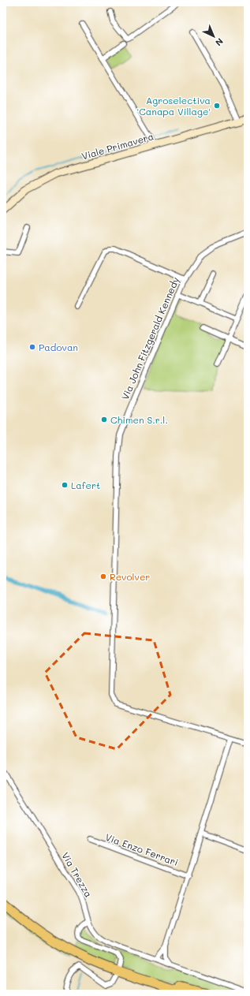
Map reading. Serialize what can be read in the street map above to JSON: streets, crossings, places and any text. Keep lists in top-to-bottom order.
{
  "streets": {
    "main road": ["Viale Primavera"],
    "street": ["Via John Fitzgerald Kennedy", "Via Enzo Ferrari", "Via Trezza"]
  },
  "crossings": [
    ["Via John Fitzgerald Kennedy", "Via Enzo Ferrari"],
    ["Via Enzo Ferrari", "Via Trezza"]
  ],
  "places": [
    "Agroselectiva 'Canapa Village'",
    "Padovan",
    "Chimen S.r.l.",
    "Lafert",
    "Revolver"
  ],
  "north": "bottom right"
}
